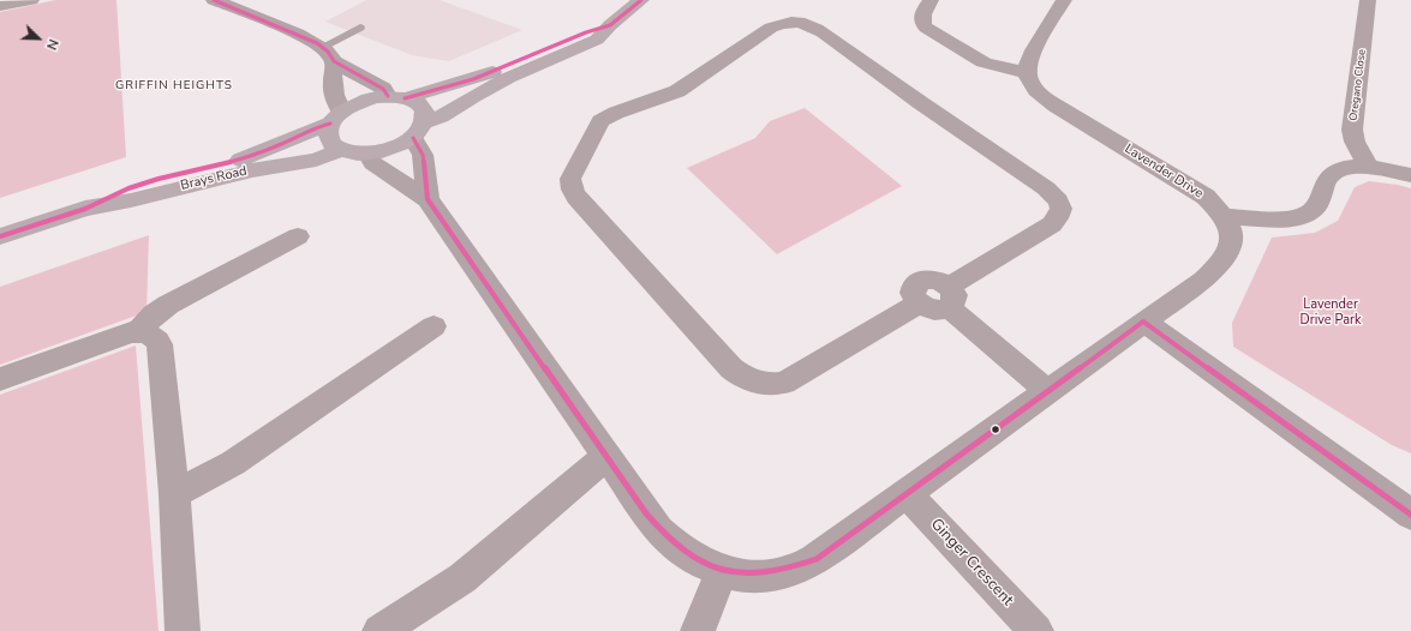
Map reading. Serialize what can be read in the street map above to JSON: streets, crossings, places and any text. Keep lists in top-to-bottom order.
{
  "streets": {
    "main road": ["Brays Road"],
    "street": ["Oregano Close", "Lavender Drive", "Ginger Crescent"]
  },
  "crossings": [
    ["Lavender Drive", "Ginger Crescent"]
  ],
  "districts": ["GRIFFIN HEIGHTS"],
  "parks": ["Lavender Drive Park"],
  "north": "bottom right"
}
